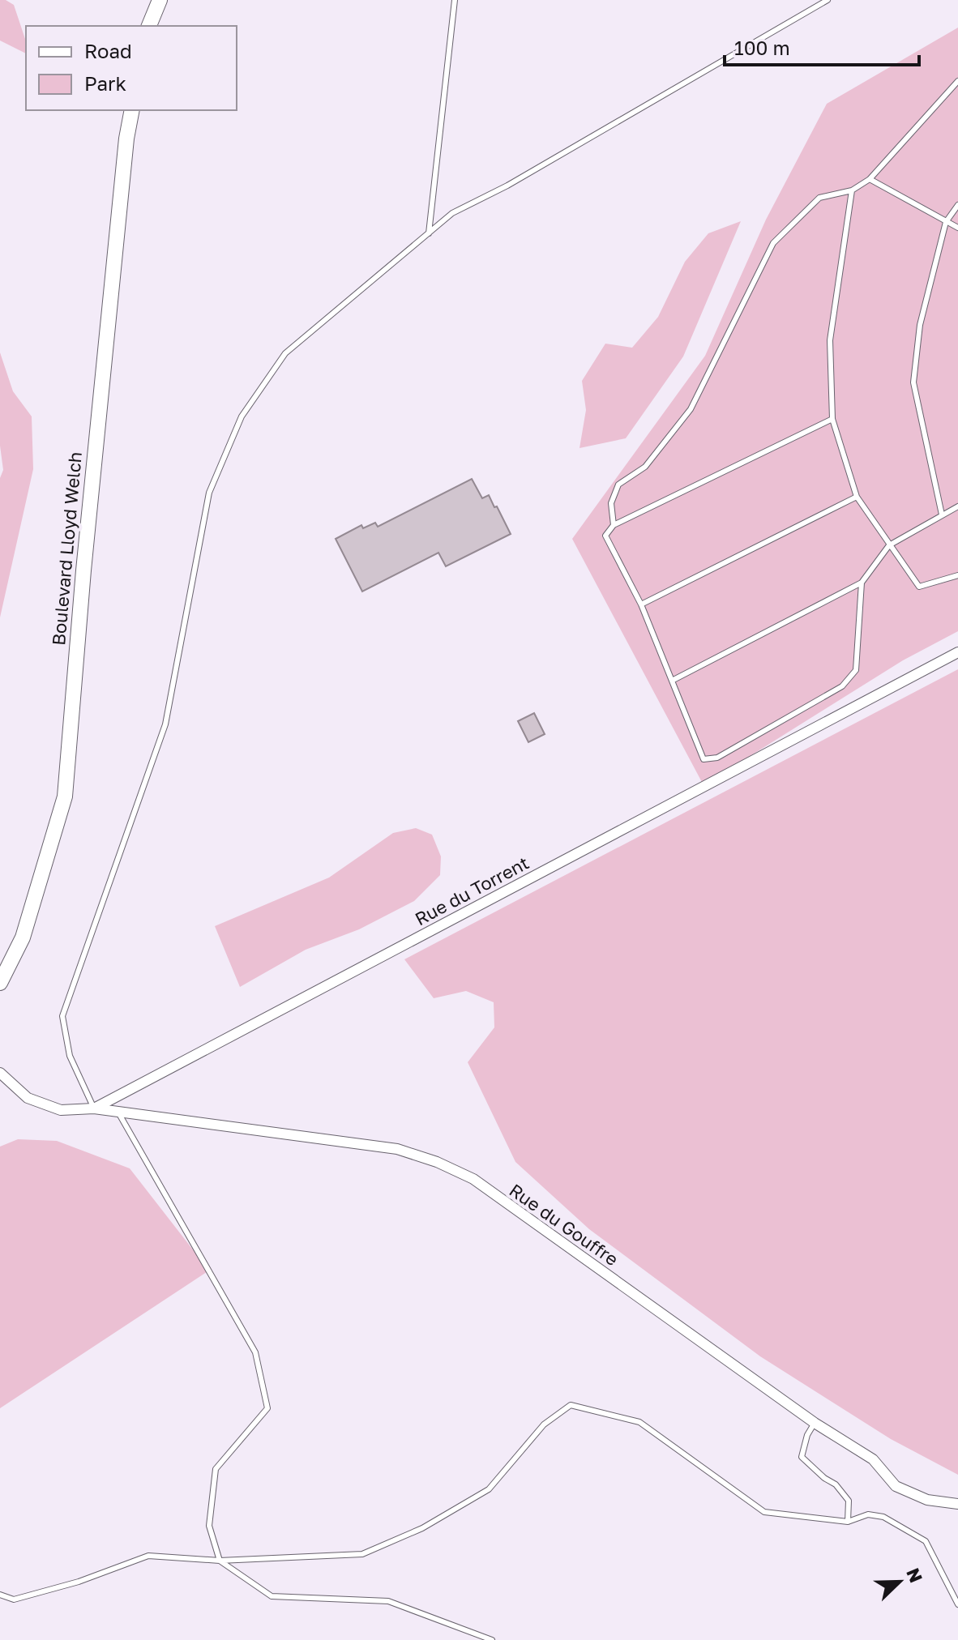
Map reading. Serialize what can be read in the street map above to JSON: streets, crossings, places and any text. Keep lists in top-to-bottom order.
{
  "streets": {
    "main road": ["Boulevard Lloyd Welch"],
    "street": ["Rue du Torrent", "Rue du Gouffre"]
  },
  "crossings": [
    ["Rue du Torrent", "Rue du Gouffre"]
  ],
  "legend": ["Road", "Park"],
  "scale_bar": "100 m",
  "north": "top right"
}
